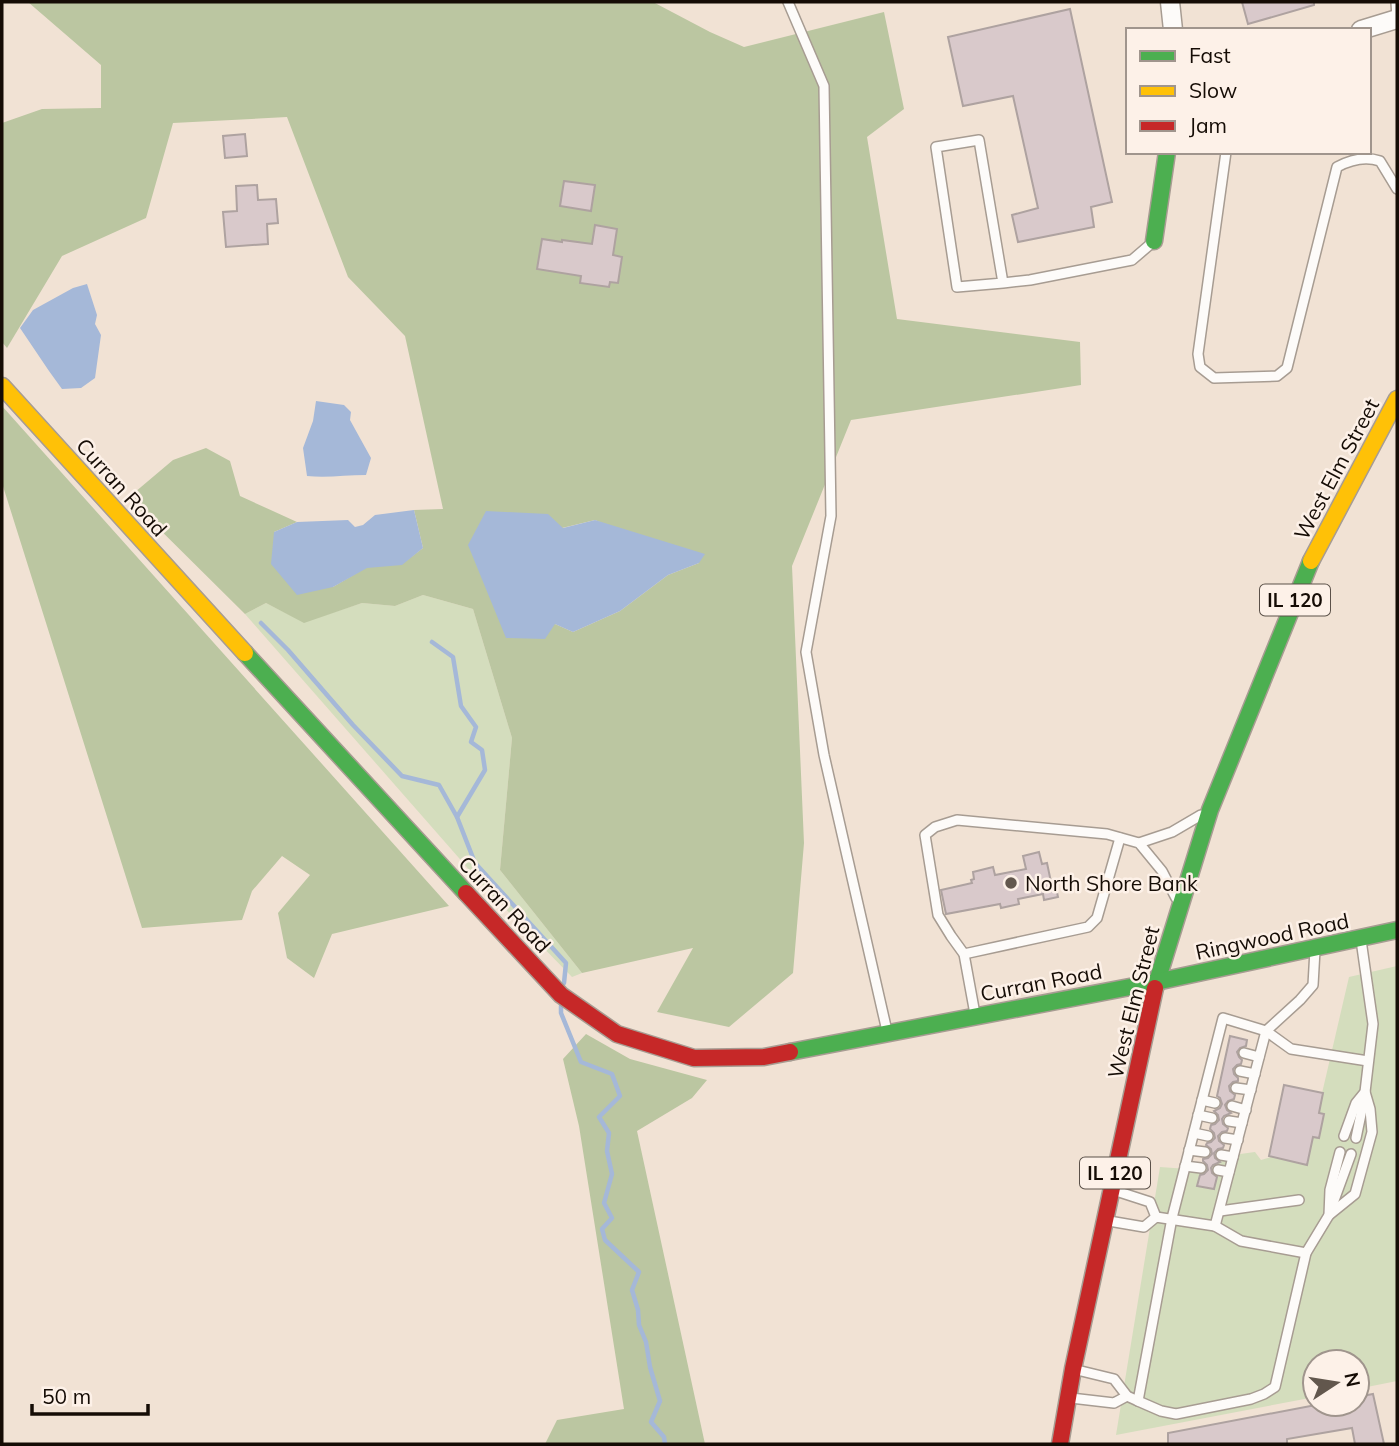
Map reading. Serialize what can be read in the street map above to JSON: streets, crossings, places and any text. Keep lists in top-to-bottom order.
{
  "streets": {
    "street": [
      "West Elm Street",
      "Curran Road",
      "IL 120",
      "Ringwood Road"
    ]
  },
  "crossings": [
    ["West Elm Street", "Curran Road"],
    ["West Elm Street", "Ringwood Road"],
    ["Curran Road", "Ringwood Road"]
  ],
  "places": ["North Shore Bank"],
  "legend": ["Fast", "Slow", "Jam"],
  "scale_bar": "50 m",
  "north": "right"
}
